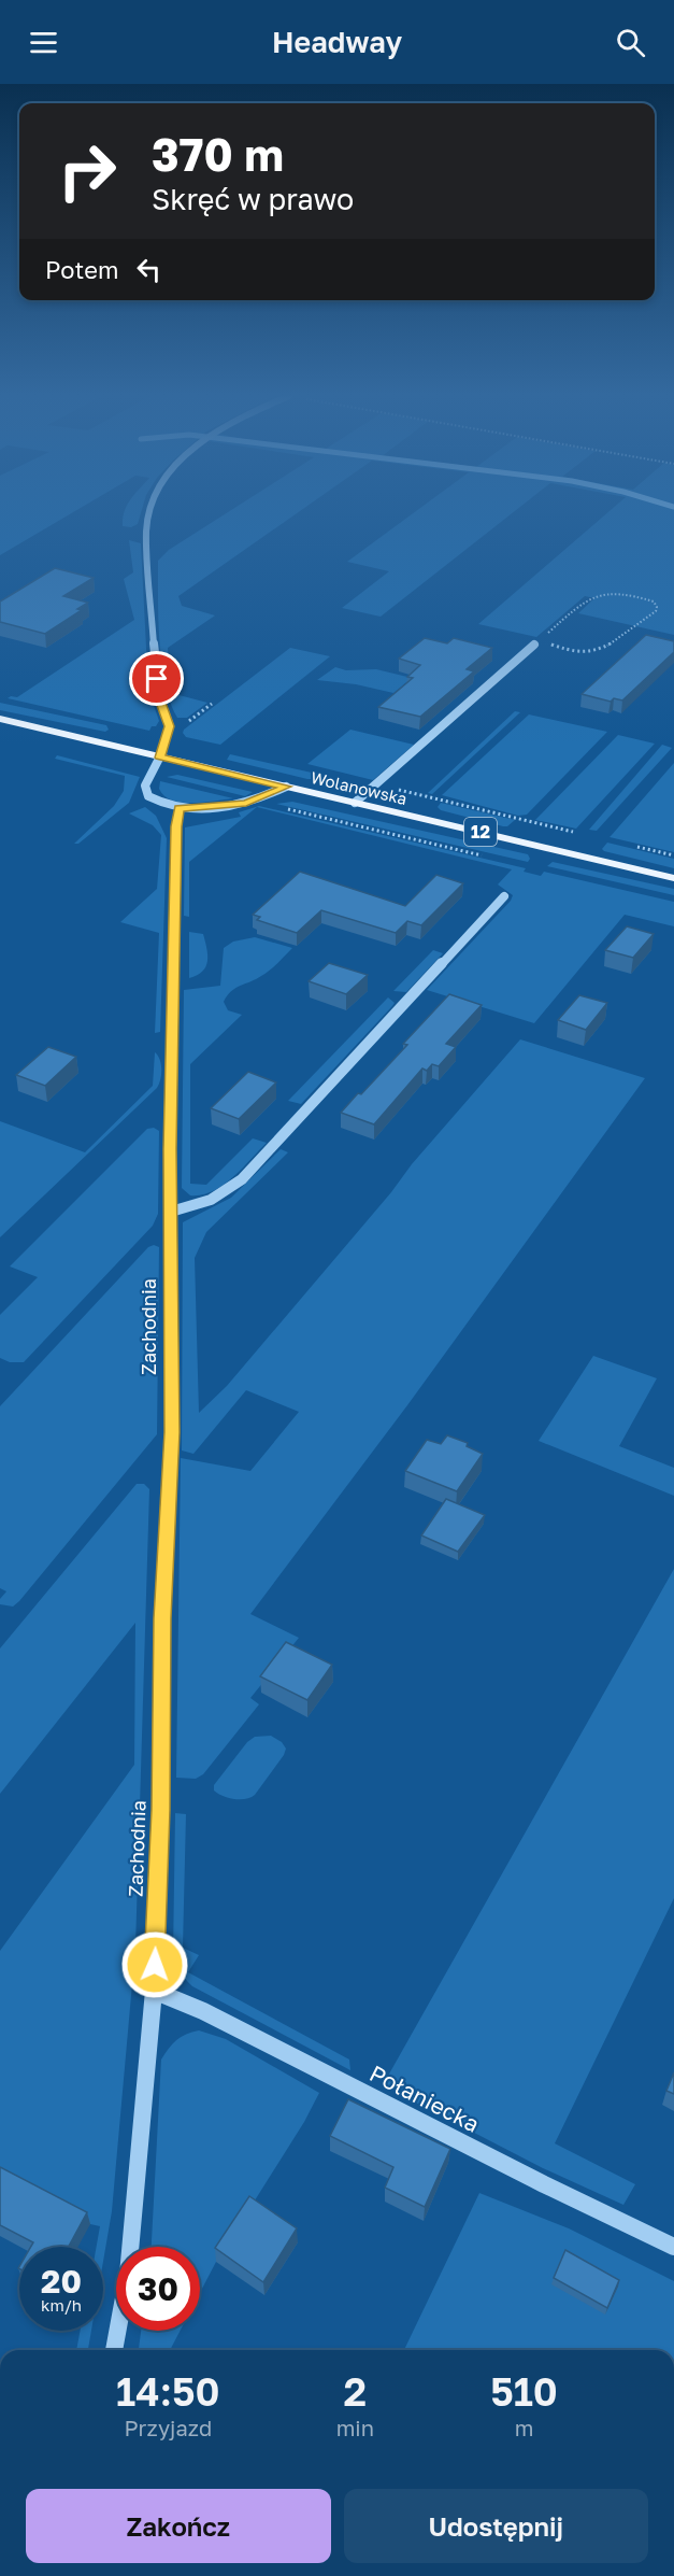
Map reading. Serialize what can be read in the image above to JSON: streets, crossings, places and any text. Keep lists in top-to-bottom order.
{
  "streets": {
    "main road": ["Wolanowska", "12"],
    "street": ["Zachodnia", "Połaniecka"]
  },
  "crossings": [
    ["Zachodnia", "Połaniecka"]
  ],
  "page": {
    "header": "Headway",
    "turn": ["370 m", "Skręć w prawo"],
    "then": "Potem",
    "speed": "20 km/h",
    "limit": "30",
    "eta": [
      "14:50",
      "Przyjazd",
      "2",
      "min",
      "510",
      "m"
    ],
    "buttons": ["Zakończ", "Udostępnij"]
  }
}
